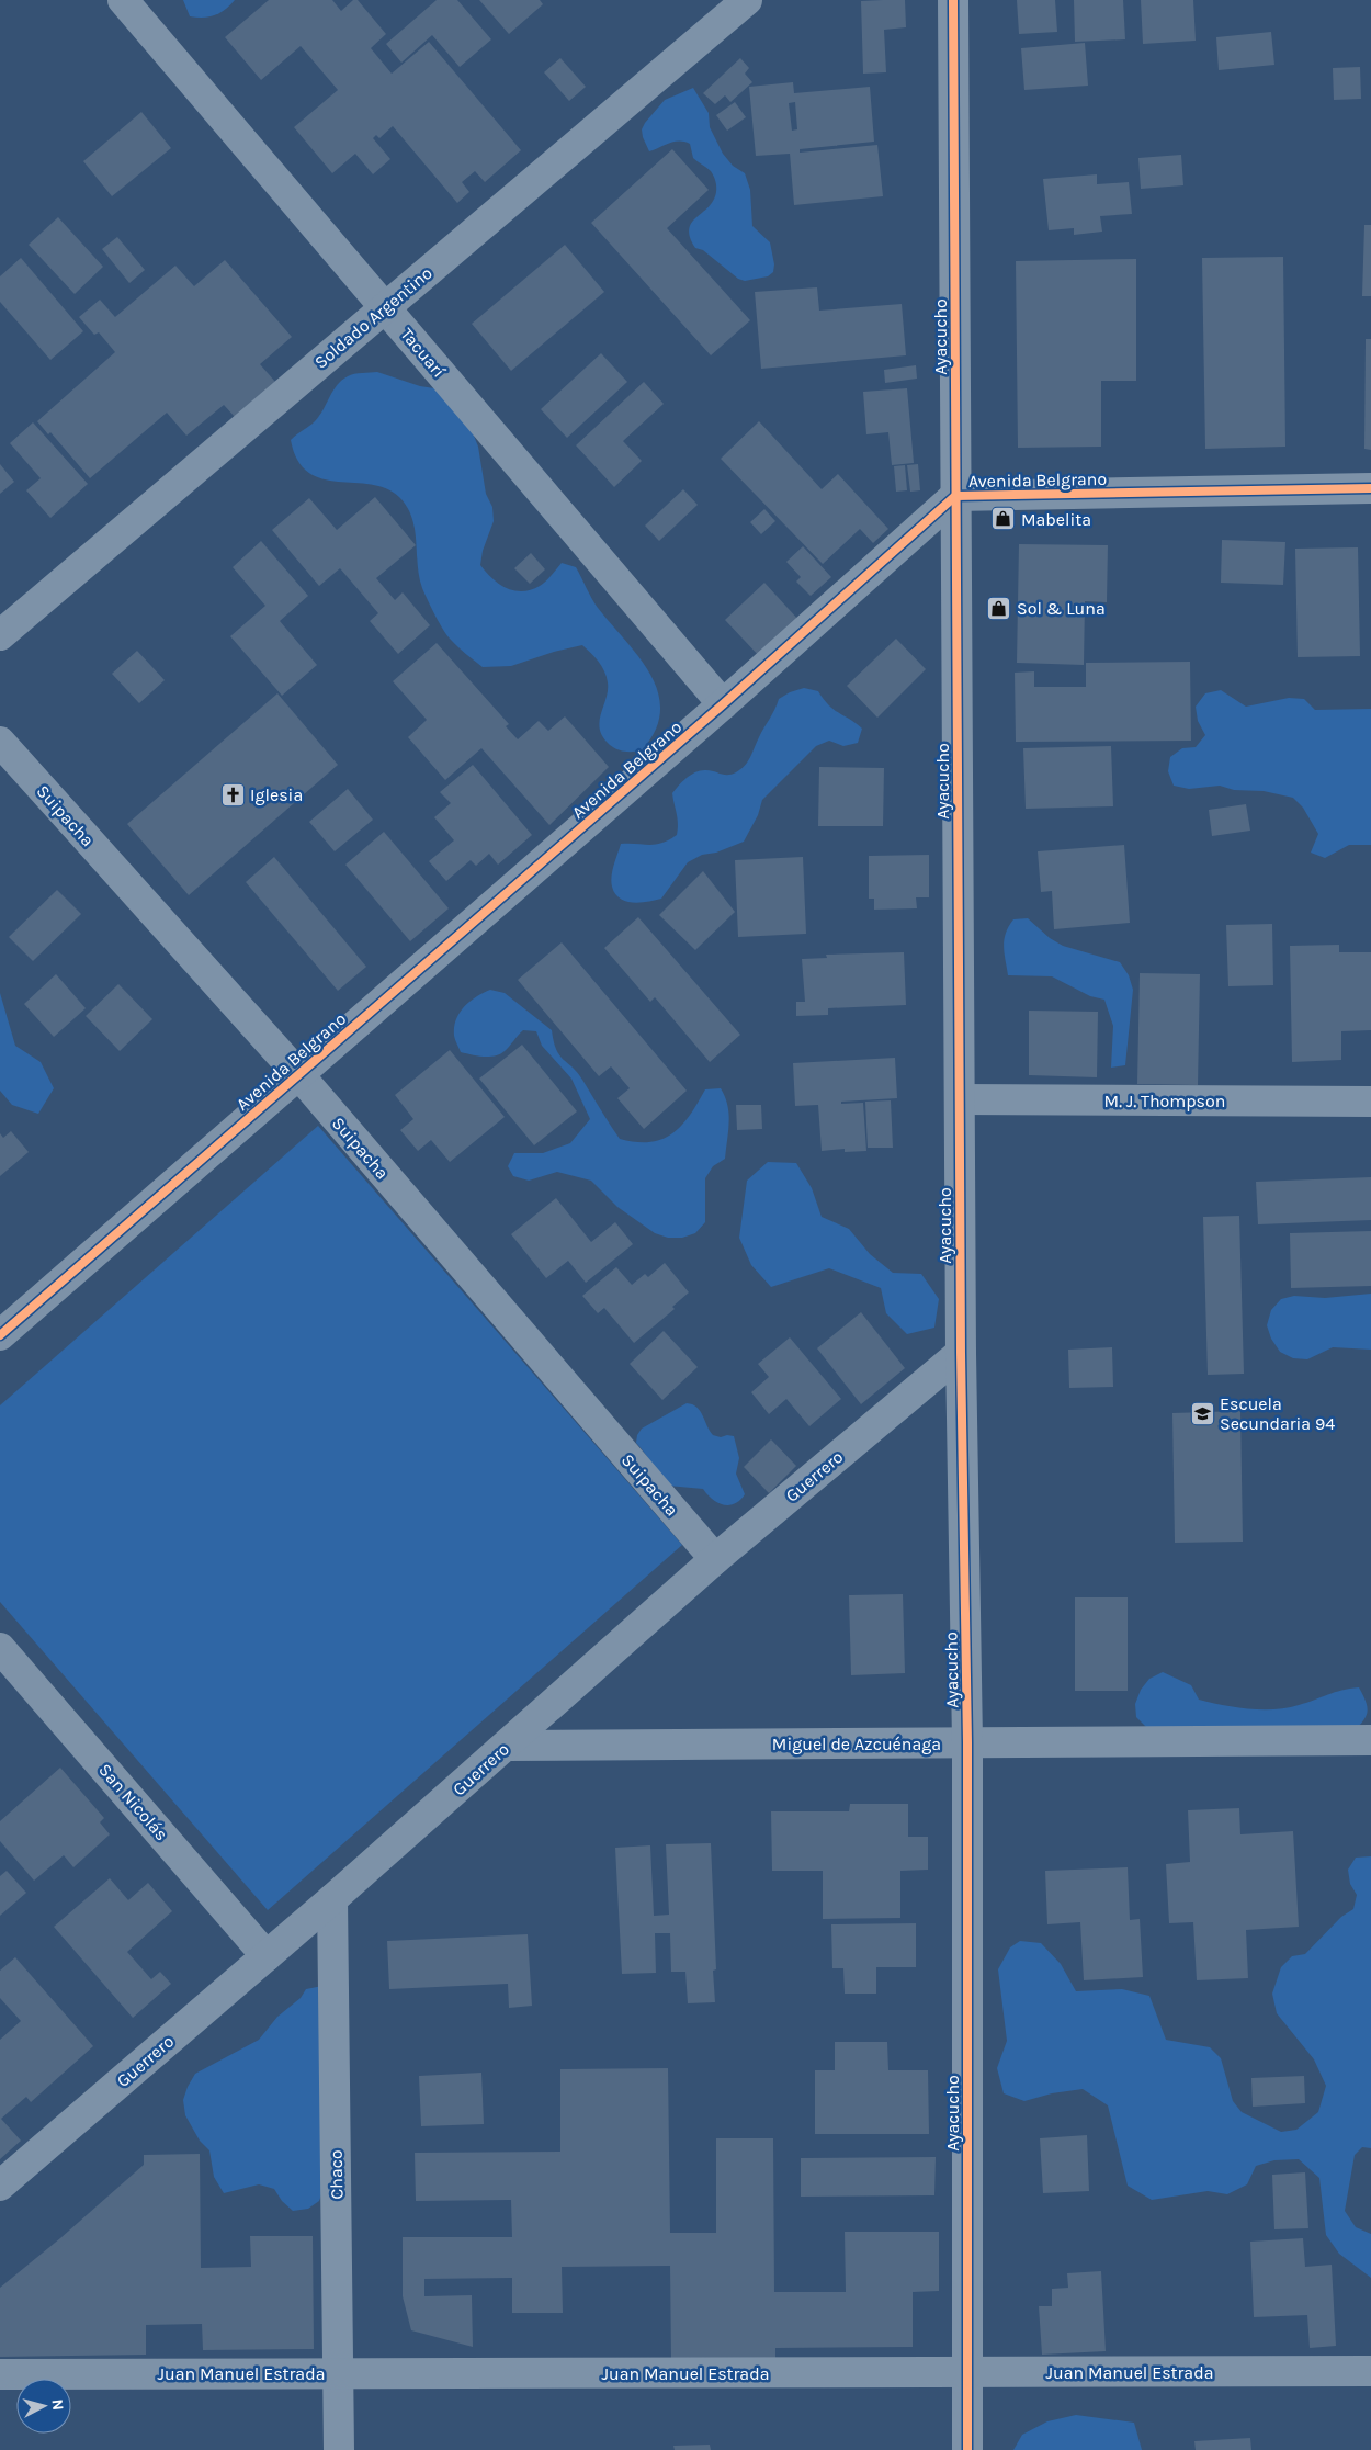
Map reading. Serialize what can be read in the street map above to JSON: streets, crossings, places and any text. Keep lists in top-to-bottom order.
{
  "streets": {
    "street": [
      "Soldado Argentino",
      "Ayacucho",
      "Tacuarí",
      "Avenida Belgrano",
      "Suipacha",
      "M. J. Thompson",
      "Guerrero",
      "Miguel de Azcuénaga",
      "San Nicolás",
      "Chaco",
      "Juan Manuel Estrada"
    ]
  },
  "crossings": [
    ["Soldado Argentino", "Tacuarí"],
    ["Ayacucho", "Avenida Belgrano"],
    ["Ayacucho", "M. J. Thompson"],
    ["Ayacucho", "Guerrero"],
    ["Ayacucho", "Miguel de Azcuénaga"],
    ["Ayacucho", "Juan Manuel Estrada"],
    ["Tacuarí", "Avenida Belgrano"],
    ["Avenida Belgrano", "Suipacha"],
    ["Suipacha", "Guerrero"],
    ["Guerrero", "Miguel de Azcuénaga"],
    ["Guerrero", "San Nicolás"],
    ["Guerrero", "Chaco"],
    ["Chaco", "Juan Manuel Estrada"]
  ],
  "places": {
    "shop": ["Mabelita", "Sol & Luna"],
    "church": ["Iglesia"],
    "school or university": ["Escuela Secundaria 94"]
  },
  "north": "right"
}
